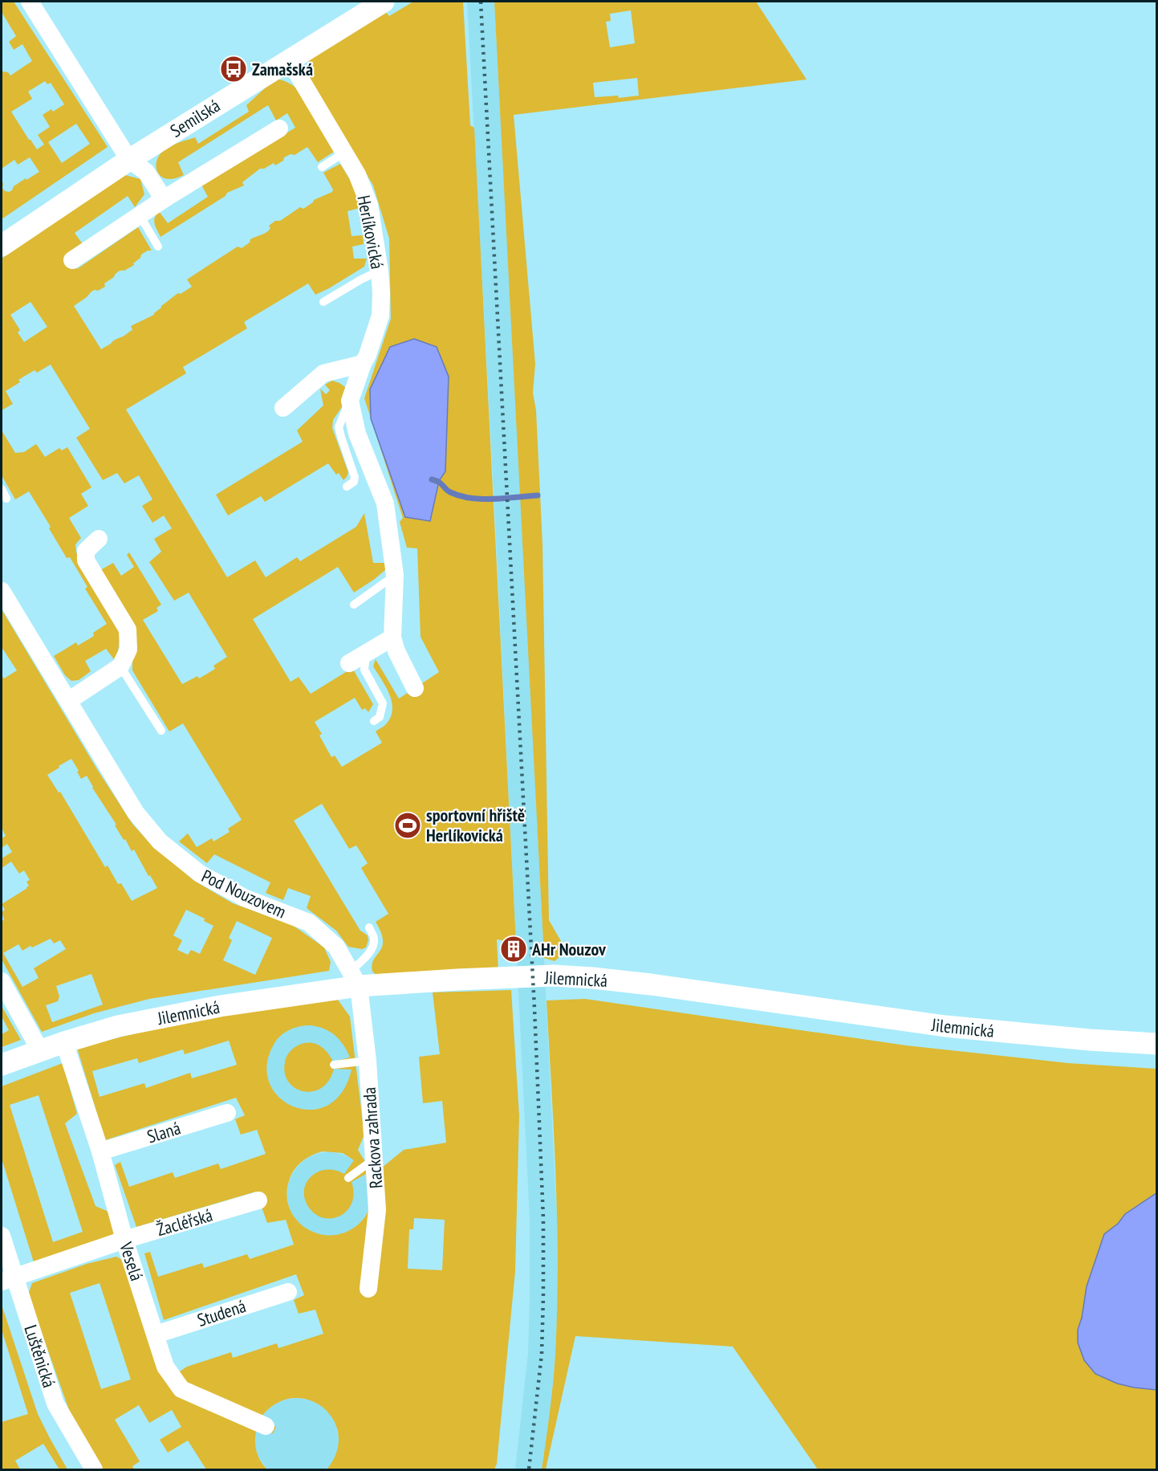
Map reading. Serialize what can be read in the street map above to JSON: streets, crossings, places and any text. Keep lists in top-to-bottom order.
{
  "streets": {
    "street": [
      "Semilská",
      "Herlíkovická",
      "Pod Nouzovem",
      "Jilemnická",
      "Slaná",
      "Rackova zahrada",
      "Žacléřská",
      "Veselá",
      "Studená",
      "Luštěnická"
    ]
  },
  "crossings": [
    ["Semilská", "Herlíkovická"],
    ["Pod Nouzovem", "Jilemnická"],
    ["Pod Nouzovem", "Rackova zahrada"],
    ["Jilemnická", "Rackova zahrada"],
    ["Jilemnická", "Veselá"],
    ["Slaná", "Veselá"],
    ["Žacléřská", "Veselá"],
    ["Žacléřská", "Luštěnická"],
    ["Veselá", "Studená"]
  ],
  "places": {
    "bus stop": ["Zamašská"],
    "sports": ["sportovní hřiště Herlíkovická"],
    "building": ["AHr Nouzov"]
  }
}
